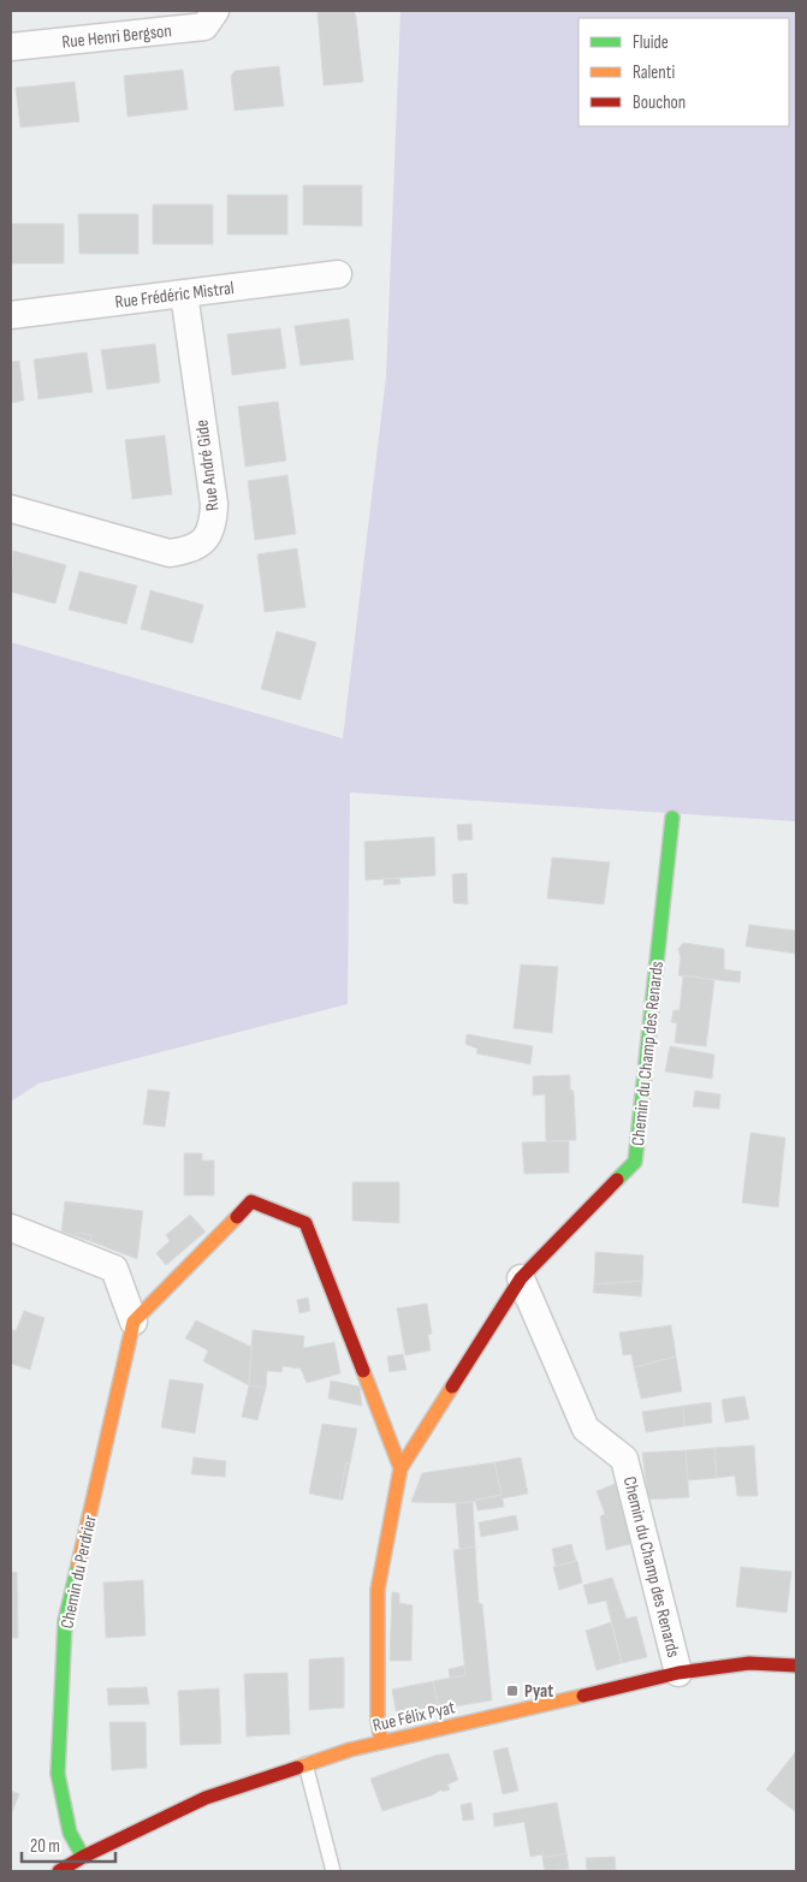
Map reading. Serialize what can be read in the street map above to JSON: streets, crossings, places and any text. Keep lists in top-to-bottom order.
{
  "streets": {
    "street": [
      "Rue Henri Bergson",
      "Rue Frédéric Mistral",
      "Rue André Gide",
      "Chemin du Champ des Renards",
      "Chemin du Perdrier",
      "Rue Félix Pyat"
    ]
  },
  "crossings": [
    ["Rue Frédéric Mistral", "Rue André Gide"],
    ["Chemin du Champ des Renards", "Rue Félix Pyat"],
    ["Chemin du Perdrier", "Rue Félix Pyat"]
  ],
  "places": {
    "transit": ["Pyat"]
  },
  "legend": ["Fluide", "Ralenti", "Bouchon"],
  "scale_bar": "20 m"
}
